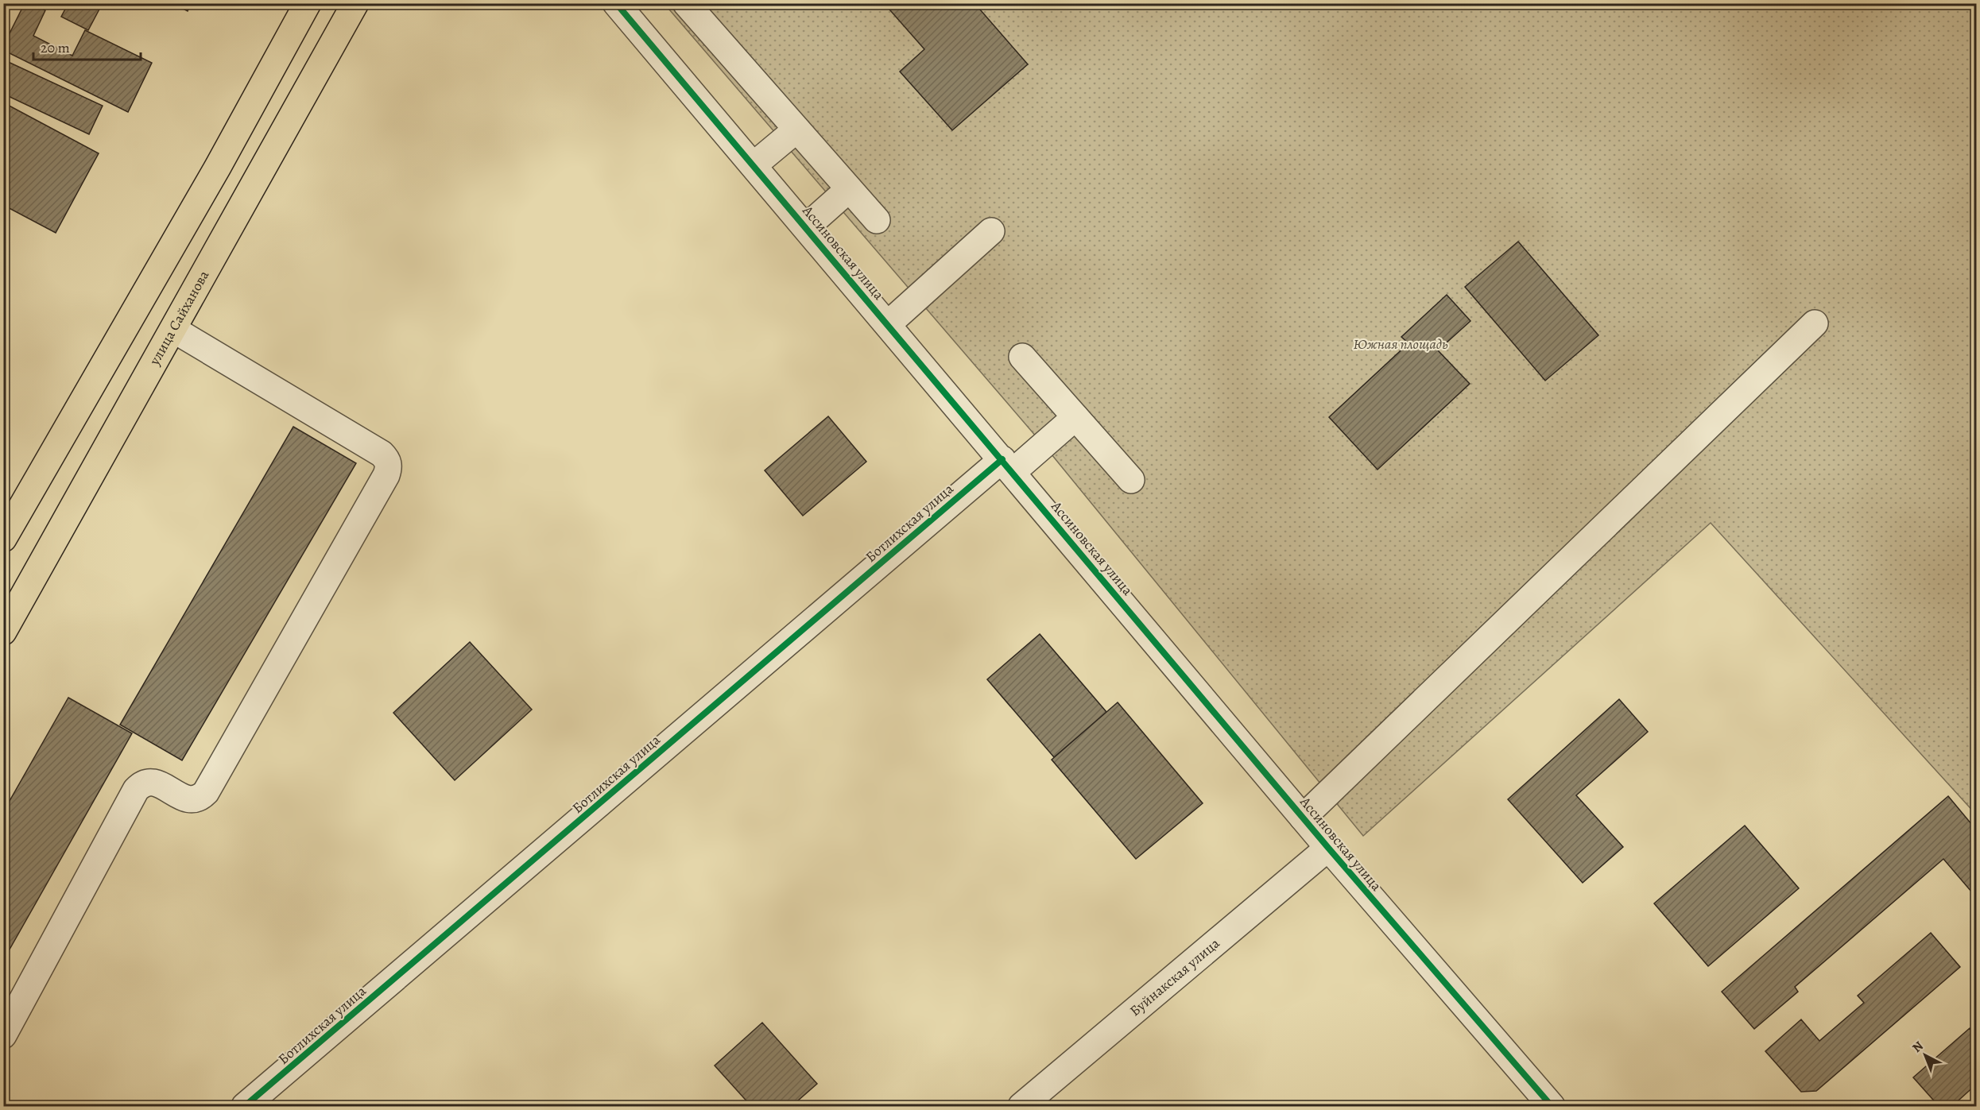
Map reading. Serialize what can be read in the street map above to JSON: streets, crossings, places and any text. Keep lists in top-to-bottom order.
{
  "streets": {
    "main road": ["улица Сайханова"],
    "street": ["Ассиновская улица", "Ботлихская улица", "Буйнакская улица"]
  },
  "crossings": [
    ["Ассиновская улица", "Ботлихская улица"],
    ["Ассиновская улица", "Буйнакская улица"]
  ],
  "parks": ["Южная площадь"],
  "scale_bar": "20 m",
  "north": "top left"
}
